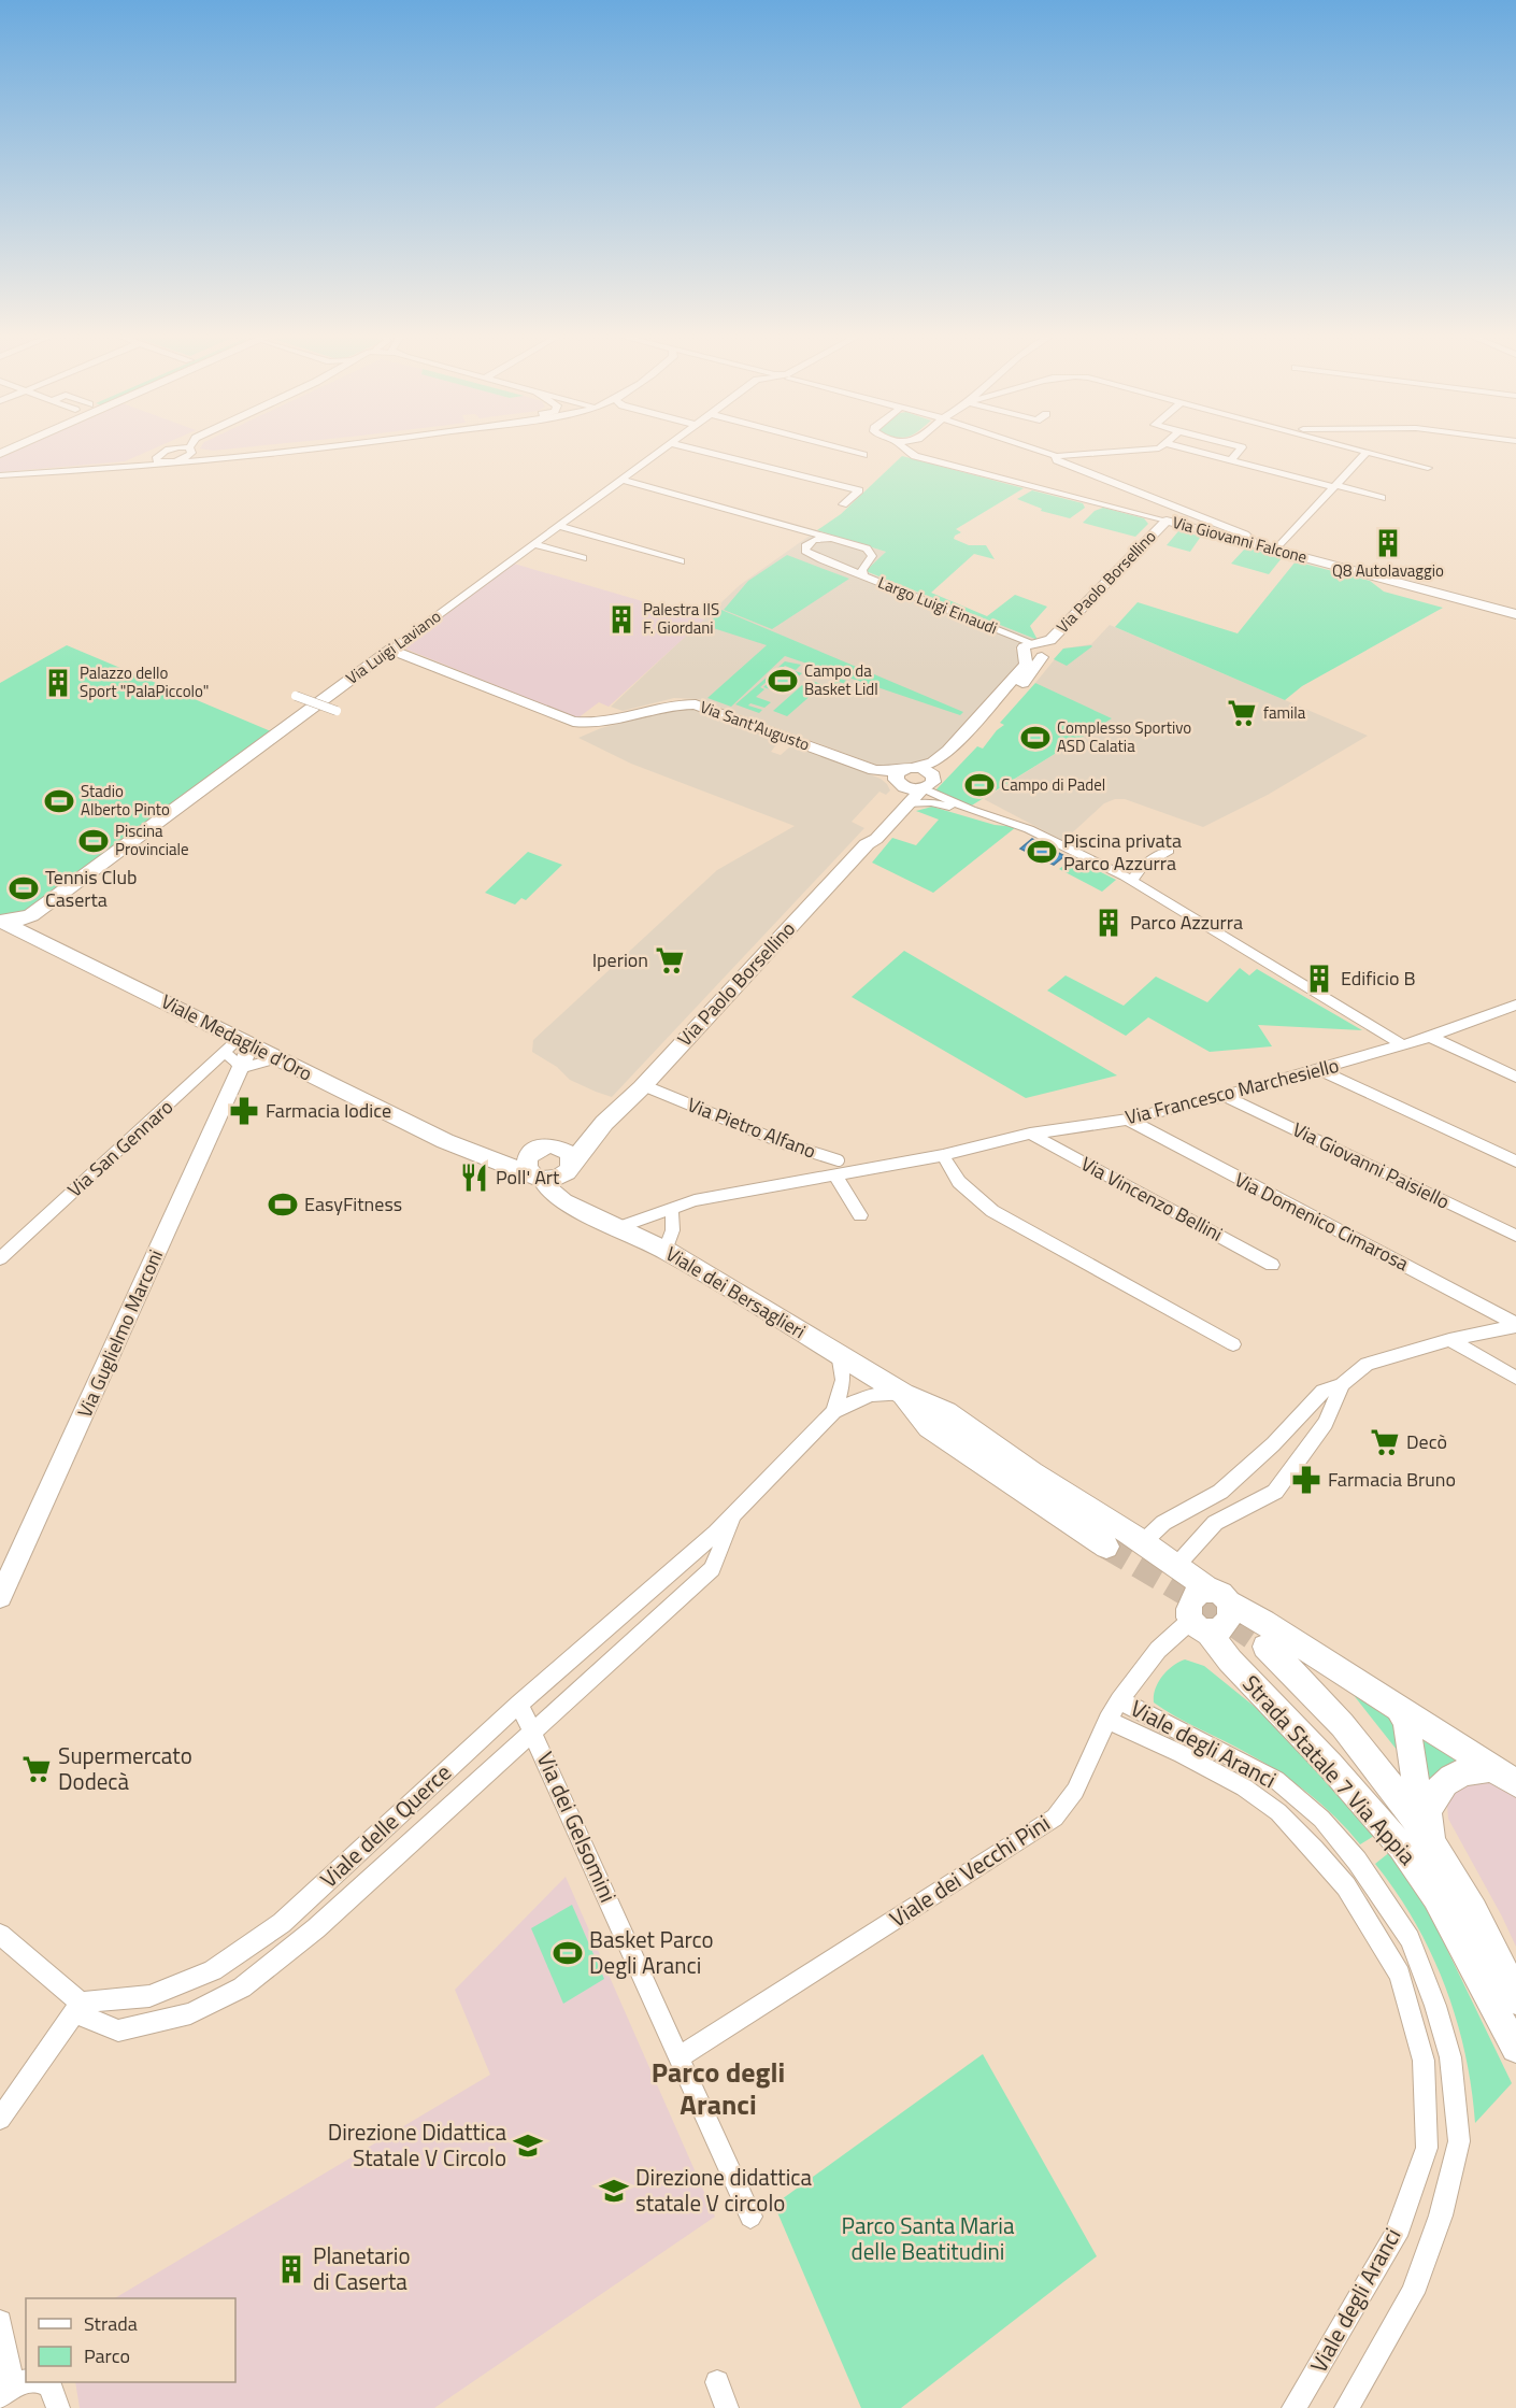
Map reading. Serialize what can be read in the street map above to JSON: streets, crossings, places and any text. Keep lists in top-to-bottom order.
{
  "streets": {
    "main road": [
      "Via Paolo Borsellino",
      "Via Luigi Laviano",
      "Via Sant'Augusto",
      "Viale Medaglie d'Oro",
      "Viale dei Bersaglieri",
      "Strada Statale 7 Via Appia"
    ],
    "street": [
      "Via Giovanni Falcone",
      "Largo Luigi Einaudi",
      "Via Francesco Marchesiello",
      "Via Pietro Alfano",
      "Via San Gennaro",
      "Via Giovanni Paisiello",
      "Via Vincenzo Bellini",
      "Via Domenico Cimarosa",
      "Via Guglielmo Marconi",
      "Viale degli Aranci",
      "Viale delle Querce",
      "Via dei Gelsomini",
      "Viale dei Vecchi Pini"
    ]
  },
  "crossings": [
    ["Via Giovanni Falcone", "Via Paolo Borsellino"],
    ["Via Paolo Borsellino", "Largo Luigi Einaudi"],
    ["Via Paolo Borsellino", "Via Sant'Augusto"],
    ["Via Paolo Borsellino", "Viale Medaglie d'Oro"],
    ["Via Paolo Borsellino", "Viale dei Bersaglieri"],
    ["Via Luigi Laviano", "Via Sant'Augusto"],
    ["Via Luigi Laviano", "Viale Medaglie d'Oro"],
    ["Viale Medaglie d'Oro", "Via San Gennaro"],
    ["Viale Medaglie d'Oro", "Viale dei Bersaglieri"],
    ["Viale Medaglie d'Oro", "Via Guglielmo Marconi"],
    ["Via Francesco Marchesiello", "Via Pietro Alfano"],
    ["Via Francesco Marchesiello", "Via Giovanni Paisiello"],
    ["Via Francesco Marchesiello", "Via Vincenzo Bellini"],
    ["Via Francesco Marchesiello", "Via Domenico Cimarosa"],
    ["Via Francesco Marchesiello", "Viale dei Bersaglieri"],
    ["Via San Gennaro", "Via Guglielmo Marconi"],
    ["Viale dei Bersaglieri", "Strada Statale 7 Via Appia"],
    ["Viale dei Bersaglieri", "Viale delle Querce"],
    ["Viale degli Aranci", "Viale dei Vecchi Pini"],
    ["Strada Statale 7 Via Appia", "Viale dei Vecchi Pini"],
    ["Viale delle Querce", "Via dei Gelsomini"],
    ["Via dei Gelsomini", "Viale dei Vecchi Pini"]
  ],
  "districts": ["Parco degli Aranci"],
  "parks": ["Parco Santa Maria delle Beatitudini"],
  "places": {
    "building": [
      "Q8 Autolavaggio",
      "Palestra IIS F. Giordani",
      "Palazzo dello Sport \"PalaPiccolo\"",
      "Parco Azzurra",
      "Edificio B",
      "Planetario di Caserta"
    ],
    "sports": [
      "Campo da Basket Lidl",
      "Complesso Sportivo ASD Calatia",
      "Campo di Padel",
      "Stadio Alberto Pinto",
      "Piscina Provinciale",
      "Piscina privata Parco Azzurra",
      "Tennis Club Caserta",
      "EasyFitness",
      "Basket Parco Degli Aranci"
    ],
    "supermarket": [
      "famila",
      "Iperion",
      "Decò",
      "Supermercato Dodecà"
    ],
    "pharmacy": ["Farmacia Iodice", "Farmacia Bruno"],
    "restaurant": ["Poll' Art"],
    "school or university": ["Direzione Didattica Statale V Circolo", "Direzione didattica statale V circolo"]
  },
  "legend": ["Strada", "Parco"]
}
